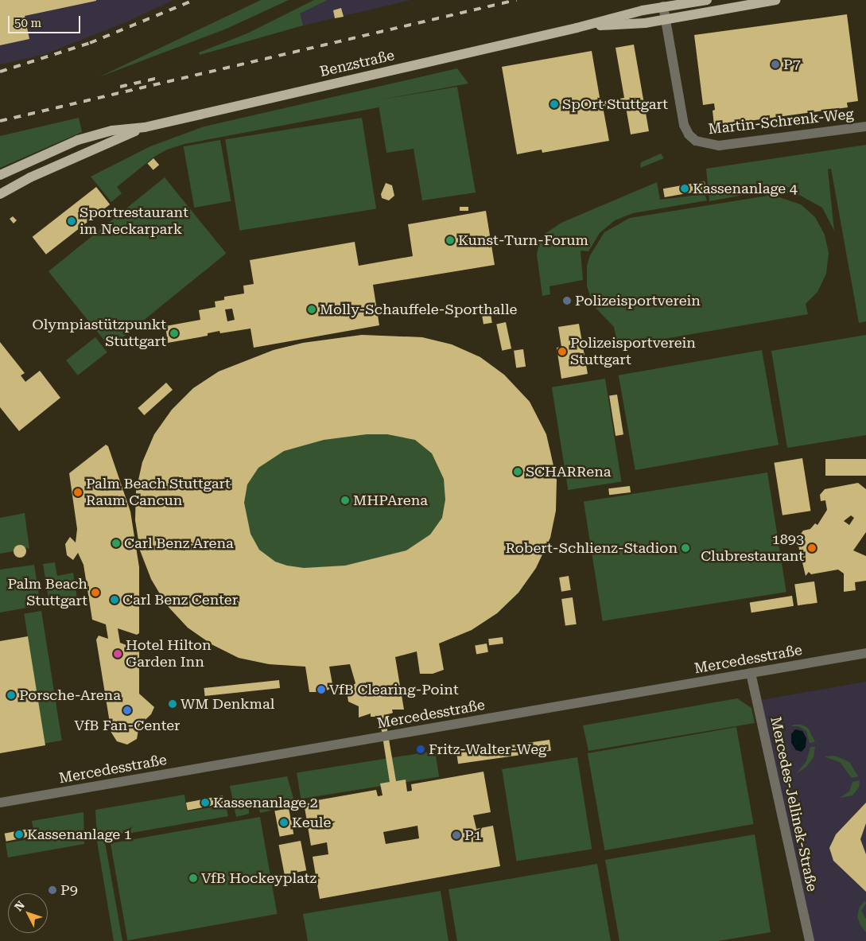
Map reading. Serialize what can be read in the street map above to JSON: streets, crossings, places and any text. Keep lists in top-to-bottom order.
{
  "streets": {
    "main road": ["Benzstraße"],
    "street": ["Martin-Schrenk-Weg", "Mercedesstraße", "Mercedes-Jellinek-Straße"]
  },
  "crossings": [
    ["Benzstraße", "Martin-Schrenk-Weg"],
    ["Mercedesstraße", "Mercedes-Jellinek-Straße"]
  ],
  "places": [
    "P7",
    "SpOrt Stuttgart",
    "Kassenanlage 4",
    "Sportrestaurant im Neckarpark",
    "Kunst-Turn-Forum",
    "Polizeisportverein",
    "Molly-Schauffele-Sporthalle",
    "Olympiastützpunkt Stuttgart",
    "Polizeisportverein Stuttgart",
    "SCHARRena",
    "Palm Beach Stuttgart Raum Cancun",
    "MHPArena",
    "Carl Benz Arena",
    "Robert-Schlienz-Stadion",
    "1893 Clubrestaurant",
    "Palm Beach Stuttgart",
    "Carl Benz Center",
    "Hotel Hilton Garden Inn",
    "VfB Clearing-Point",
    "Porsche-Arena",
    "WM Denkmal",
    "VfB Fan-Center",
    "Fritz-Walter-Weg",
    "Kassenanlage 2",
    "Keule",
    "Kassenanlage 1",
    "P1",
    "VfB Hockeyplatz",
    "P9"
  ],
  "scale_bar": "50 m",
  "north": "top left"
}
